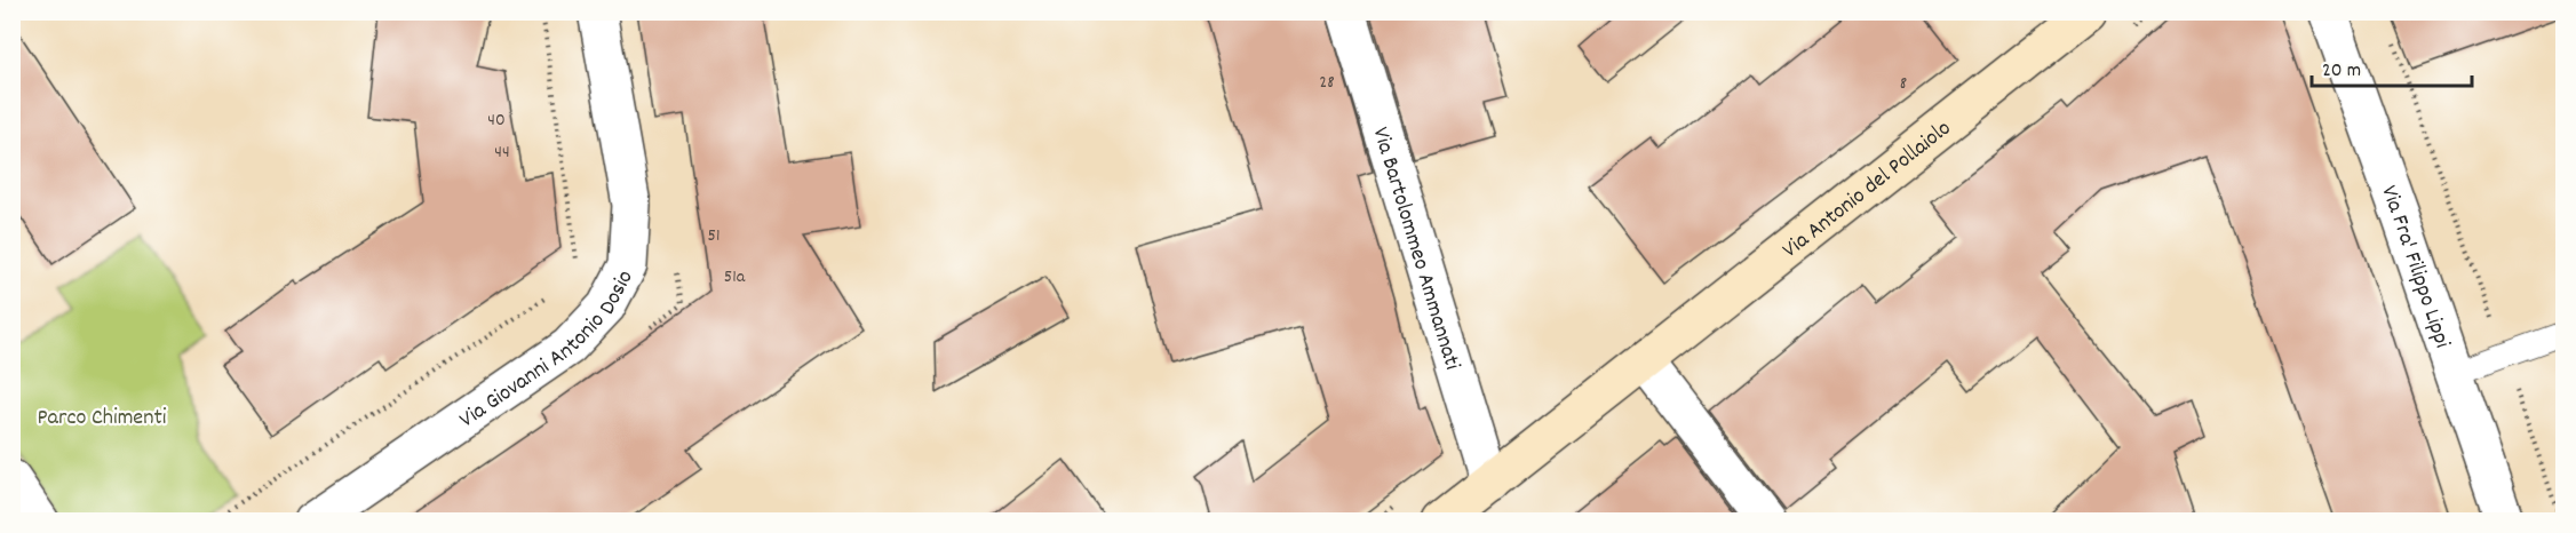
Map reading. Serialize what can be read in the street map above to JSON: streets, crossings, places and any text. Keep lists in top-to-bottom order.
{
  "streets": {
    "street": [
      "Via Antonio del Pollaiolo",
      "Via Bartolommeo Ammannati",
      "Via Fra' Filippo Lippi",
      "Via Giovanni Antonio Dosio"
    ]
  },
  "crossings": [
    ["Via Antonio del Pollaiolo", "Via Bartolommeo Ammannati"]
  ],
  "parks": ["Parco Chimenti"],
  "house_numbers": [
    "28",
    "8",
    "40",
    "44",
    "51",
    "51a"
  ],
  "scale_bar": "20 m"
}
